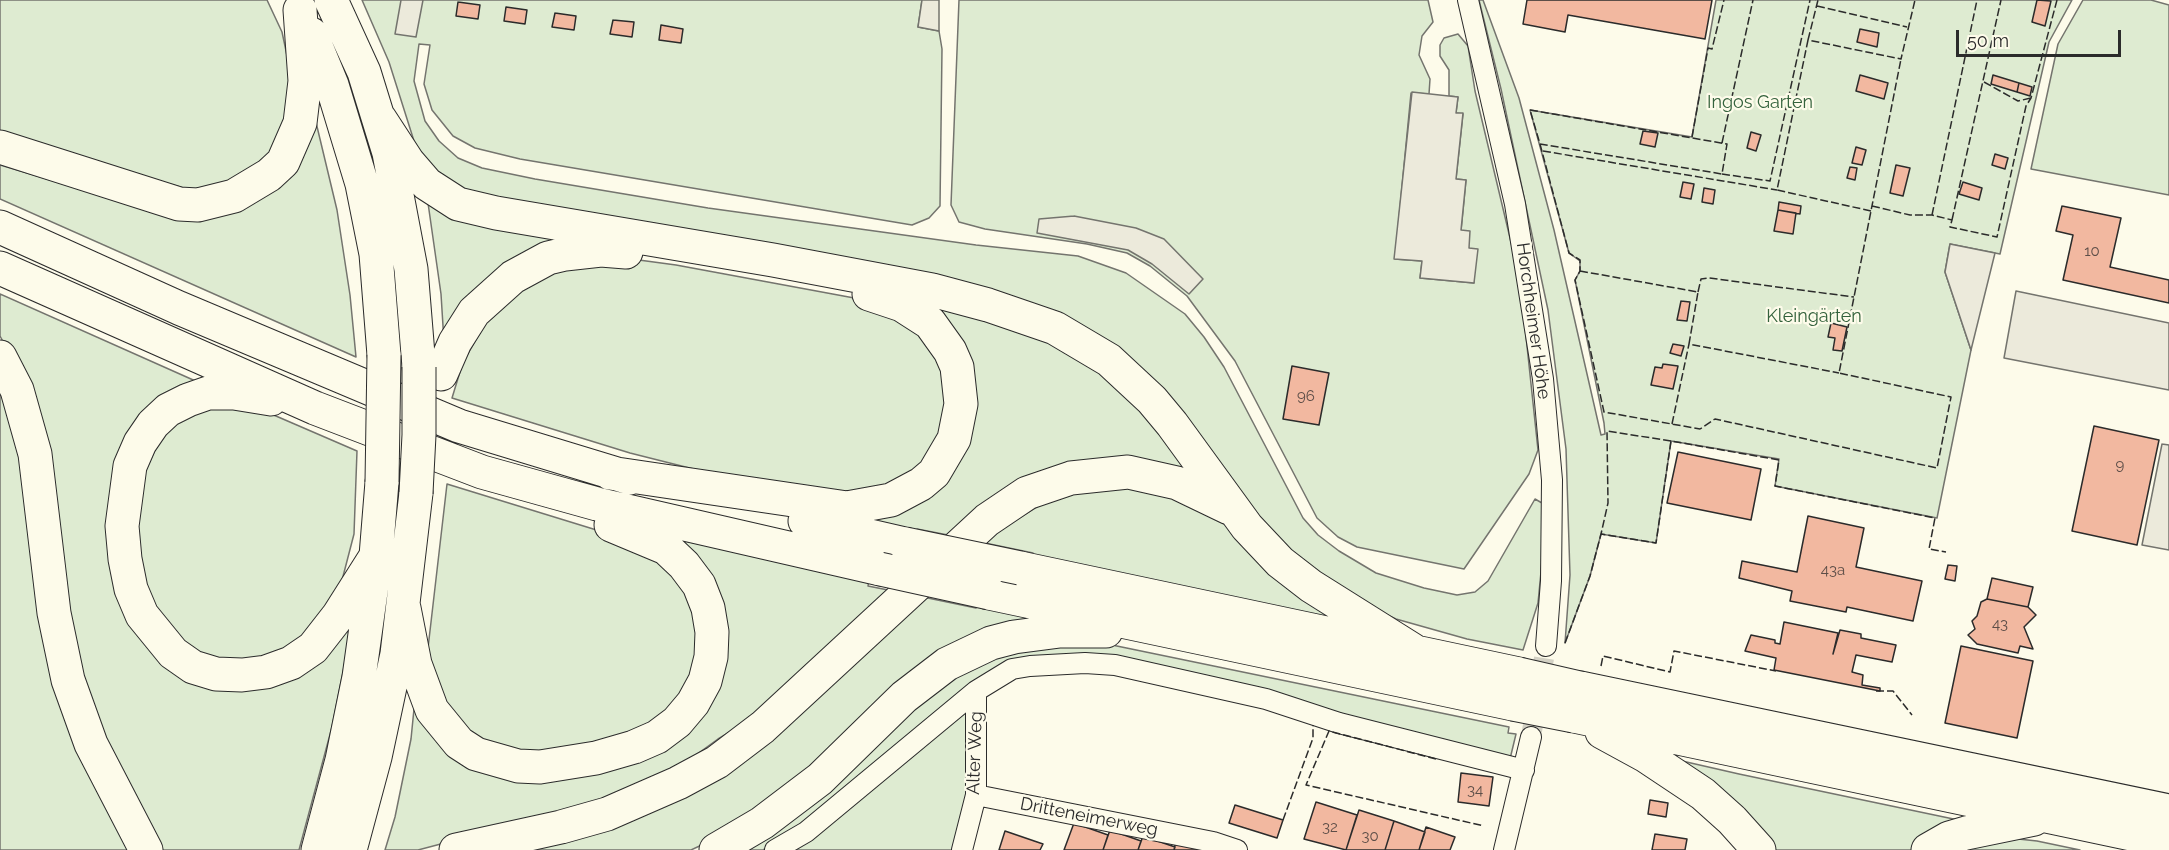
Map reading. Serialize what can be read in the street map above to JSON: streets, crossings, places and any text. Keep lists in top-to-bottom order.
{
  "streets": {
    "street": ["Horchheimer Höhe", "Alter Weg", "Dritteneimerweg"]
  },
  "crossings": [
    ["Alter Weg", "Dritteneimerweg"]
  ],
  "parks": ["Ingos Garten", "Kleingärten"],
  "house_numbers": [
    "10",
    "96",
    "9",
    "43a",
    "43",
    "34",
    "32",
    "30"
  ],
  "scale_bar": "50 m"
}
